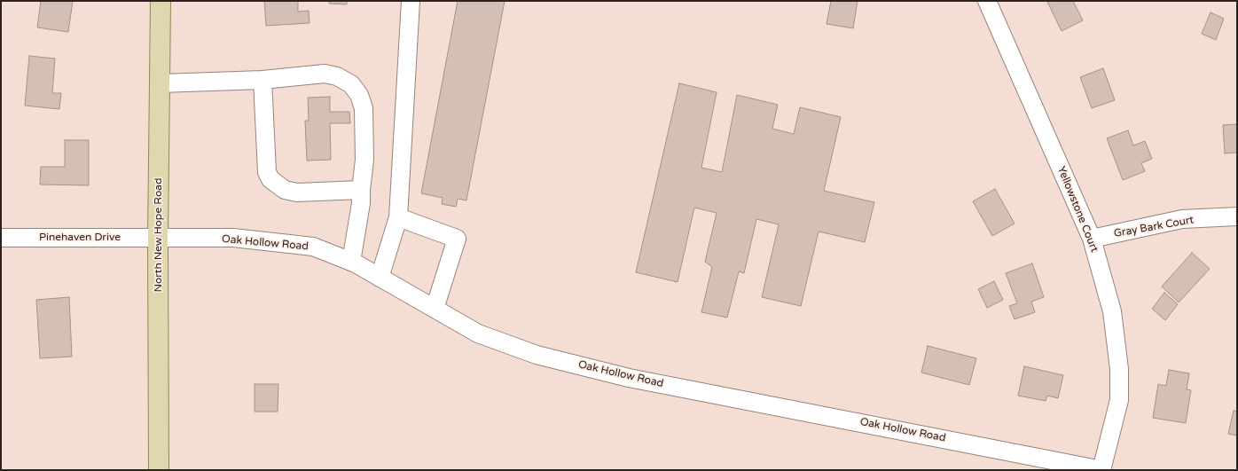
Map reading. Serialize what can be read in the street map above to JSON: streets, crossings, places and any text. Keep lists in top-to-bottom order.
{
  "streets": {
    "main road": ["North New Hope Road"],
    "street": [
      "Yellowstone Court",
      "Gray Bark Court",
      "Pinehaven Drive",
      "Oak Hollow Road"
    ]
  },
  "crossings": [
    ["Yellowstone Court", "Gray Bark Court"],
    ["Yellowstone Court", "Oak Hollow Road"],
    ["North New Hope Road", "Pinehaven Drive"],
    ["North New Hope Road", "Oak Hollow Road"],
    ["Pinehaven Drive", "Oak Hollow Road"]
  ]
}
